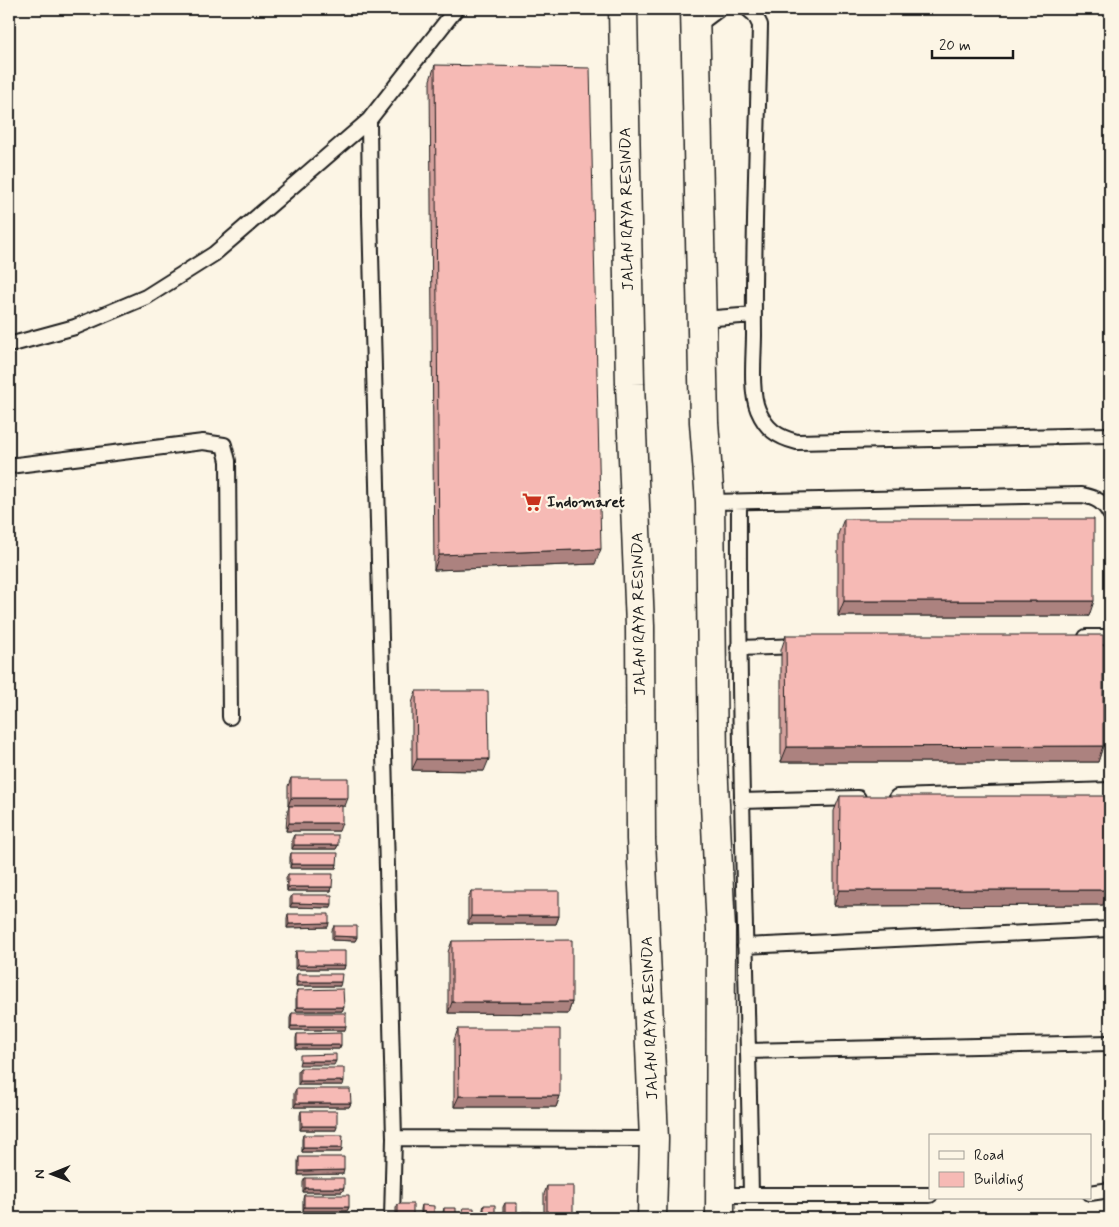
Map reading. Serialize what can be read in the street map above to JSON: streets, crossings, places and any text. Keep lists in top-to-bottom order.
{
  "streets": {
    "street": ["JALAN RAYA RESINDA"]
  },
  "places": {
    "supermarket": ["Indomaret"]
  },
  "legend": ["Road", "Building"],
  "scale_bar": "20 m",
  "north": "left"
}
